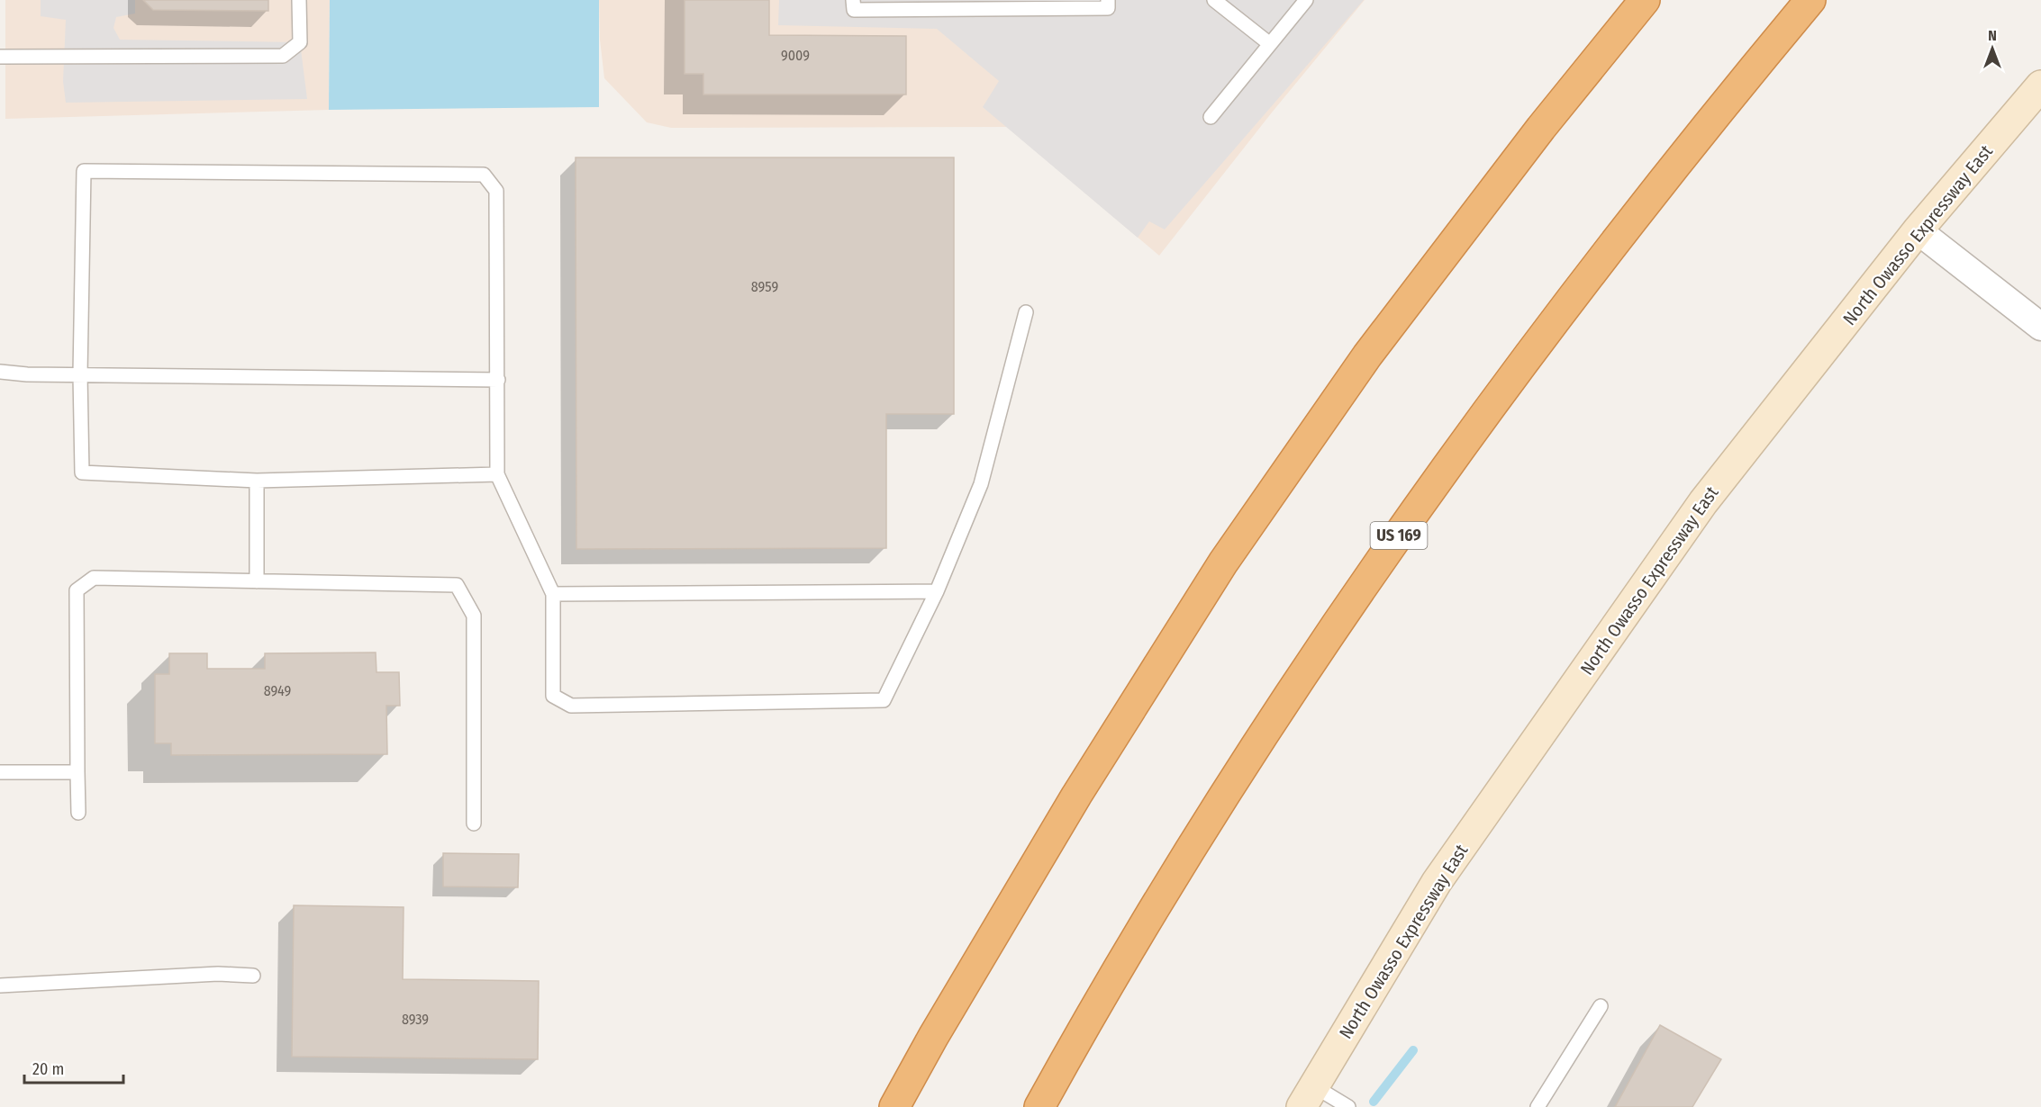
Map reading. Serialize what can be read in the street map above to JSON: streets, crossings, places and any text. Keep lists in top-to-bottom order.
{
  "streets": {
    "highway": ["US 169"],
    "street": ["North Owasso Expressway East"]
  },
  "house_numbers": [
    "9009",
    "8959",
    "8949",
    "8939"
  ],
  "scale_bar": "20 m",
  "north": "top"
}
